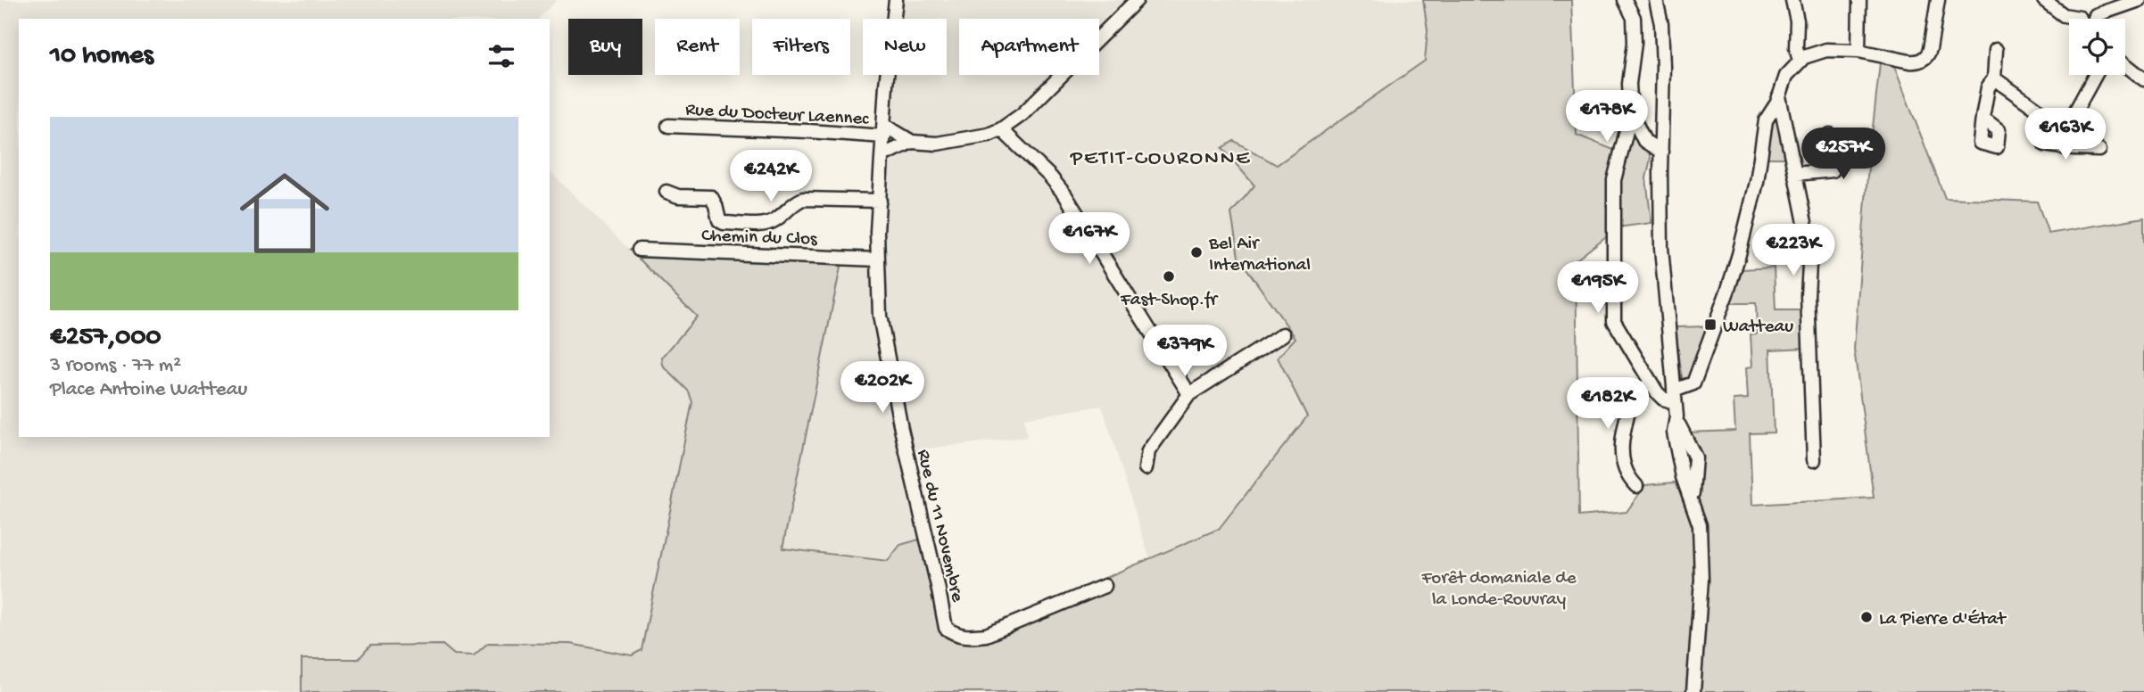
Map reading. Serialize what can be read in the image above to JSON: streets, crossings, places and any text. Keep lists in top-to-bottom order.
{
  "streets": {
    "street": ["Rue du Docteur Laennec", "Chemin du Clos", "Rue du 11 Novembre"]
  },
  "crossings": [
    ["Rue du Docteur Laennec", "Rue du 11 Novembre"],
    ["Chemin du Clos", "Rue du 11 Novembre"]
  ],
  "districts": ["PETIT-COURONNE"],
  "parks": ["Forêt domaniale de la Londe-Rouvray"],
  "places": {
    "other": ["Bel Air International", "Fast-Shop.fr", "La Pierre d'État"],
    "transit": ["Watteau"]
  },
  "page": {
    "chip": [
      "Buy",
      "Rent",
      "Filters",
      "New",
      "Apartment"
    ],
    "heading": "10 homes",
    "price": [
      "€178K",
      "€163K",
      "€257K",
      "€242K",
      "€167K",
      "€223K",
      "€195K",
      "€379K",
      "€202K",
      "€182K"
    ],
    "list": [
      {
        "name": "€257,000",
        "note": "3 rooms · 77 m² · Place Antoine Watteau"
      }
    ]
  }
}
